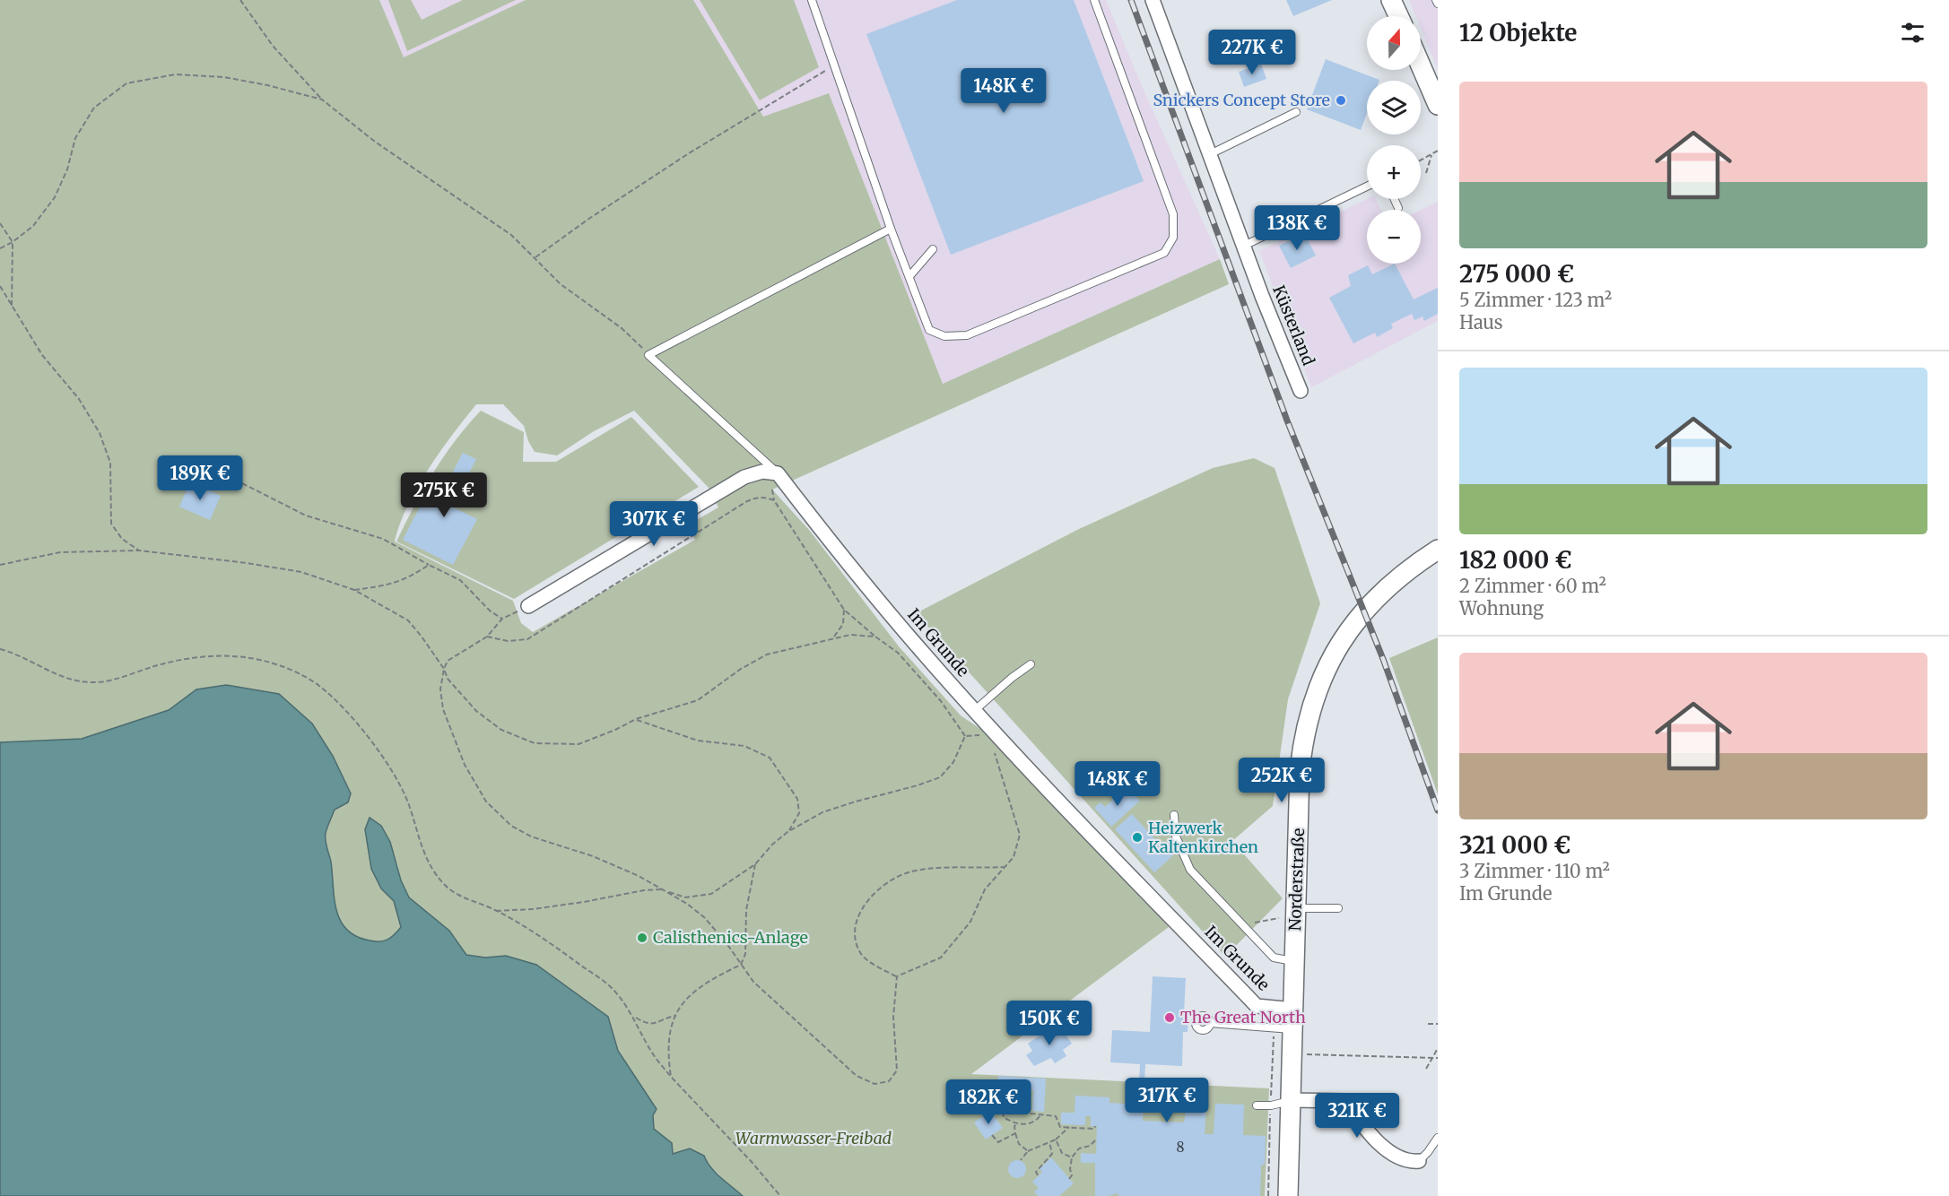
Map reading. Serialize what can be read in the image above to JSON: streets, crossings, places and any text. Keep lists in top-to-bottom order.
{
  "streets": {
    "main road": ["Norderstraße"],
    "street": ["Küsterland", "Im Grunde"]
  },
  "crossings": [
    ["Im Grunde", "Norderstraße"]
  ],
  "parks": ["Warmwasser-Freibad"],
  "places": [
    "Snickers Concept Store",
    "Heizwerk Kaltenkirchen",
    "Calisthenics-Anlage",
    "The Great North"
  ],
  "house_numbers": ["8"],
  "north": "top",
  "page": {
    "heading": "12 Objekte",
    "map_buttons": ["+", "−"],
    "price": [
      "227K €",
      "148K €",
      "138K €",
      "189K €",
      "275K €",
      "307K €",
      "252K €",
      "148K €",
      "150K €",
      "317K €",
      "182K €",
      "321K €"
    ],
    "list": [
      {
        "name": "275 000 €",
        "note": "5 Zimmer · 123 m² · Haus"
      },
      {
        "name": "182 000 €",
        "note": "2 Zimmer · 60 m² · Wohnung"
      },
      {
        "name": "321 000 €",
        "note": "3 Zimmer · 110 m² · Im Grunde"
      }
    ]
  }
}
